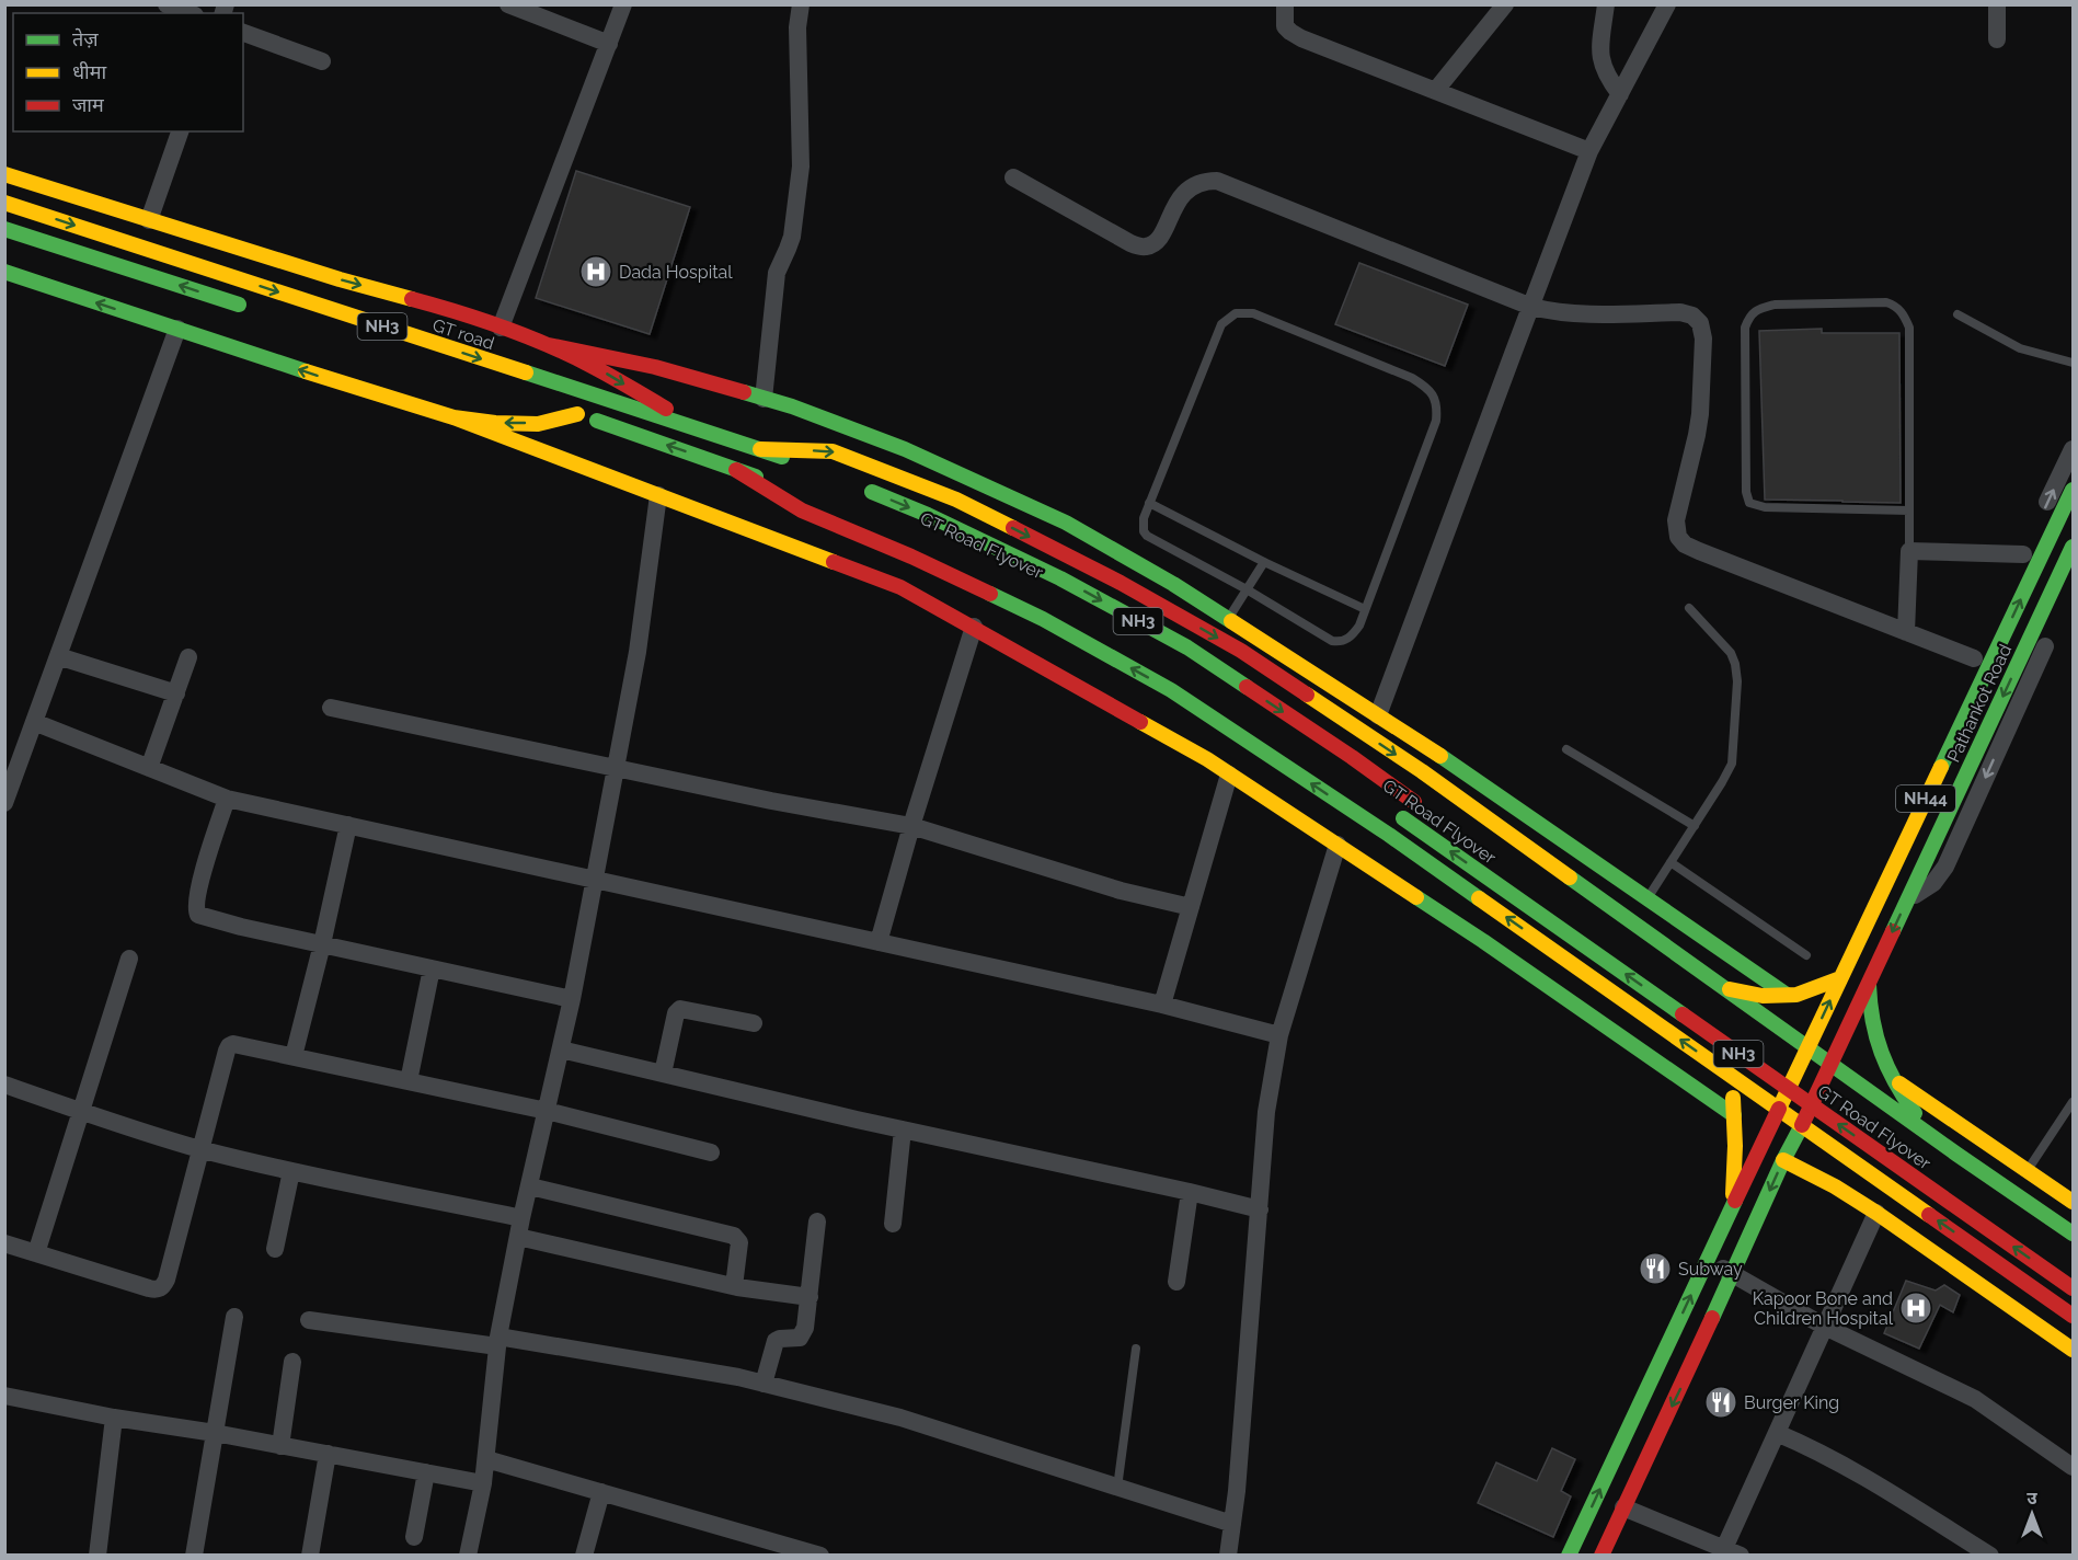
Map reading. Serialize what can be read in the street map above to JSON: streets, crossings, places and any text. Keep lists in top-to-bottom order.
{
  "streets": {
    "main road": [
      "NH3",
      "GT road",
      "GT Road Flyover",
      "Pathankot Road",
      "NH44"
    ]
  },
  "crossings": [
    ["NH3", "GT road"],
    ["Pathankot Road", "NH44"]
  ],
  "places": {
    "hospital": ["Dada Hospital", "Kapoor Bone and Children Hospital"],
    "restaurant": ["Subway", "Burger King"]
  },
  "legend": ["तेज़", "धीमा", "जाम"],
  "north": "top"
}
